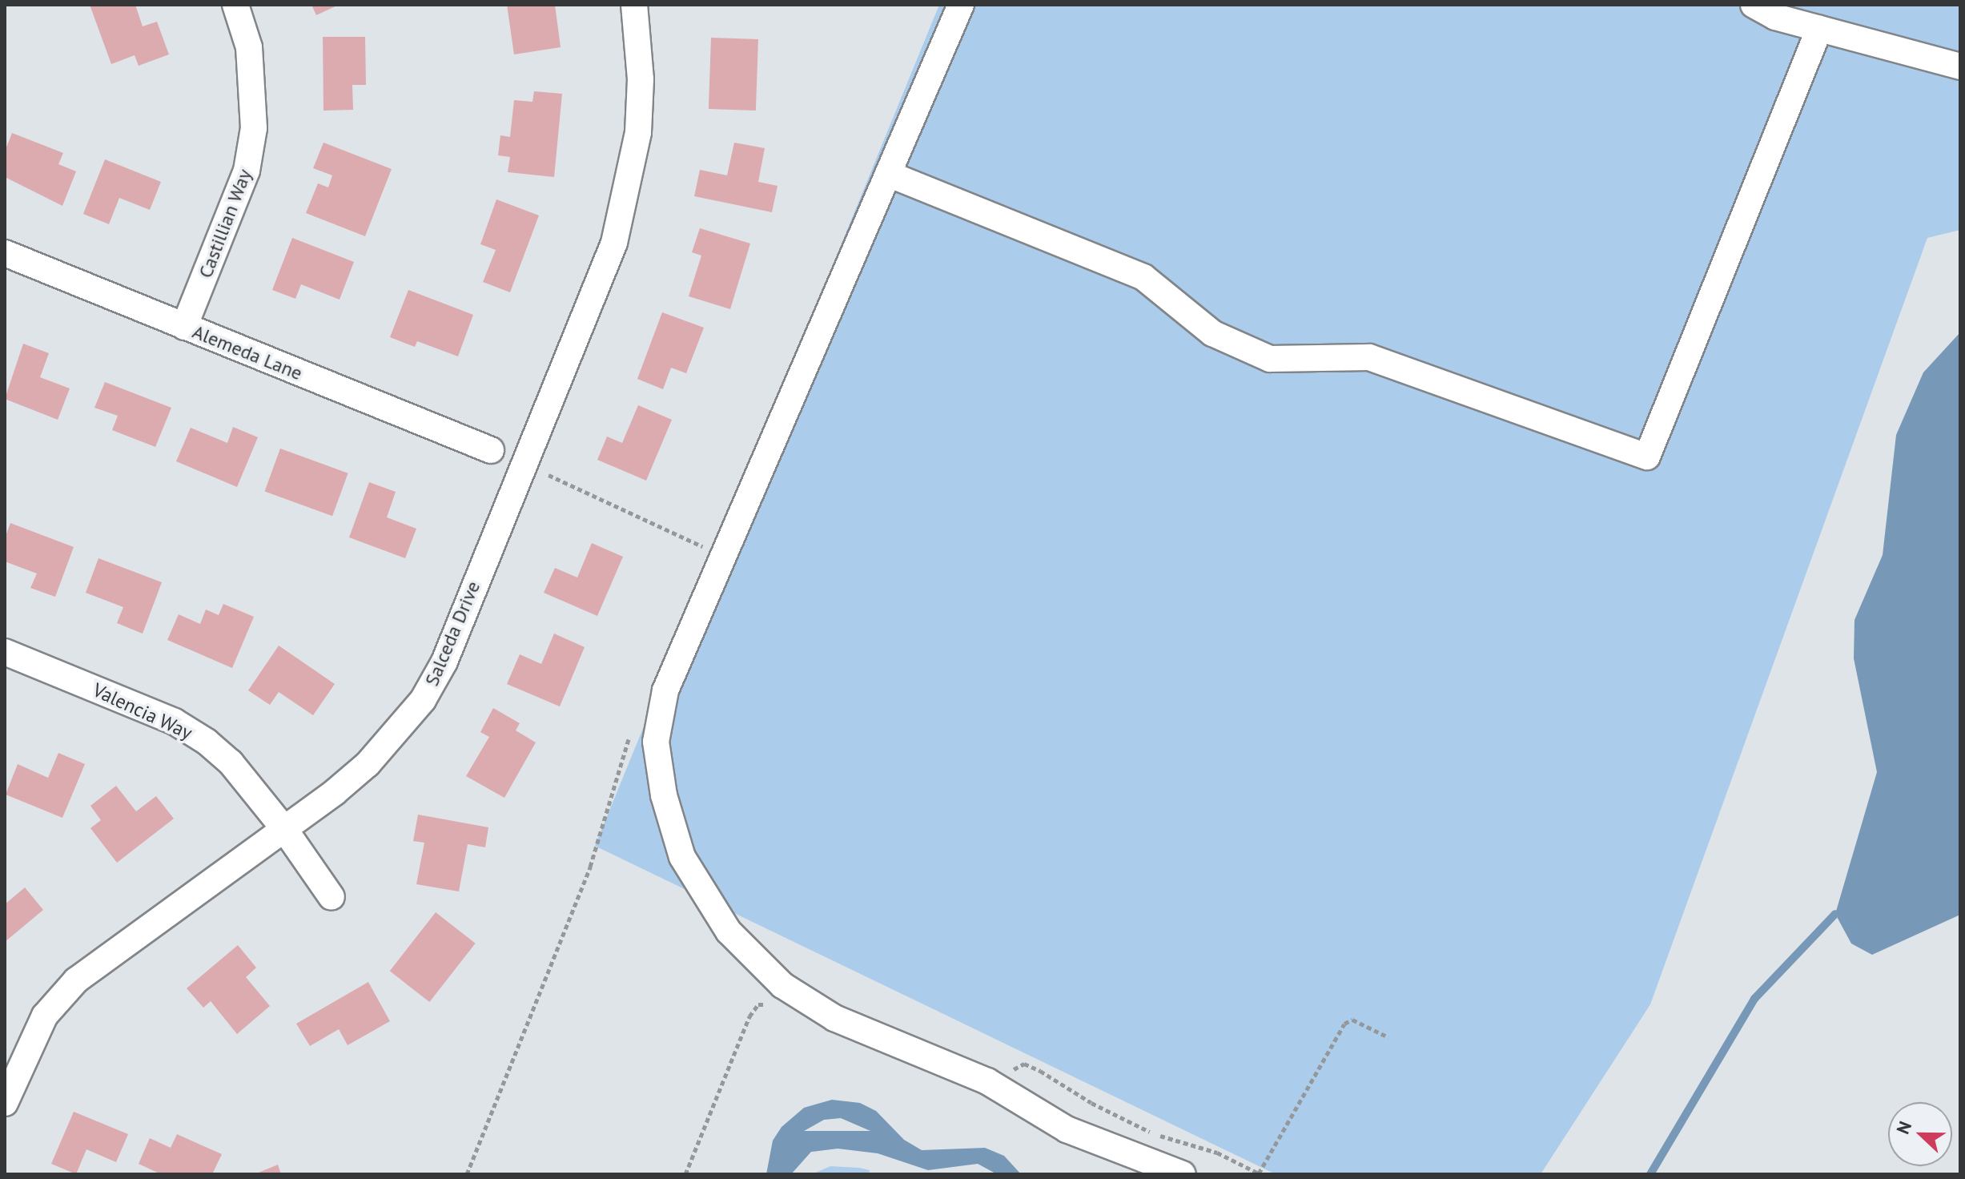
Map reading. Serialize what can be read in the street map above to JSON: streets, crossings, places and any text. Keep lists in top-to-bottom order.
{
  "streets": {
    "street": [
      "Castillian Way",
      "Alemeda Lane",
      "Salceda Drive",
      "Valencia Way"
    ]
  },
  "crossings": [
    ["Castillian Way", "Alemeda Lane"],
    ["Salceda Drive", "Valencia Way"]
  ],
  "north": "left"
}
